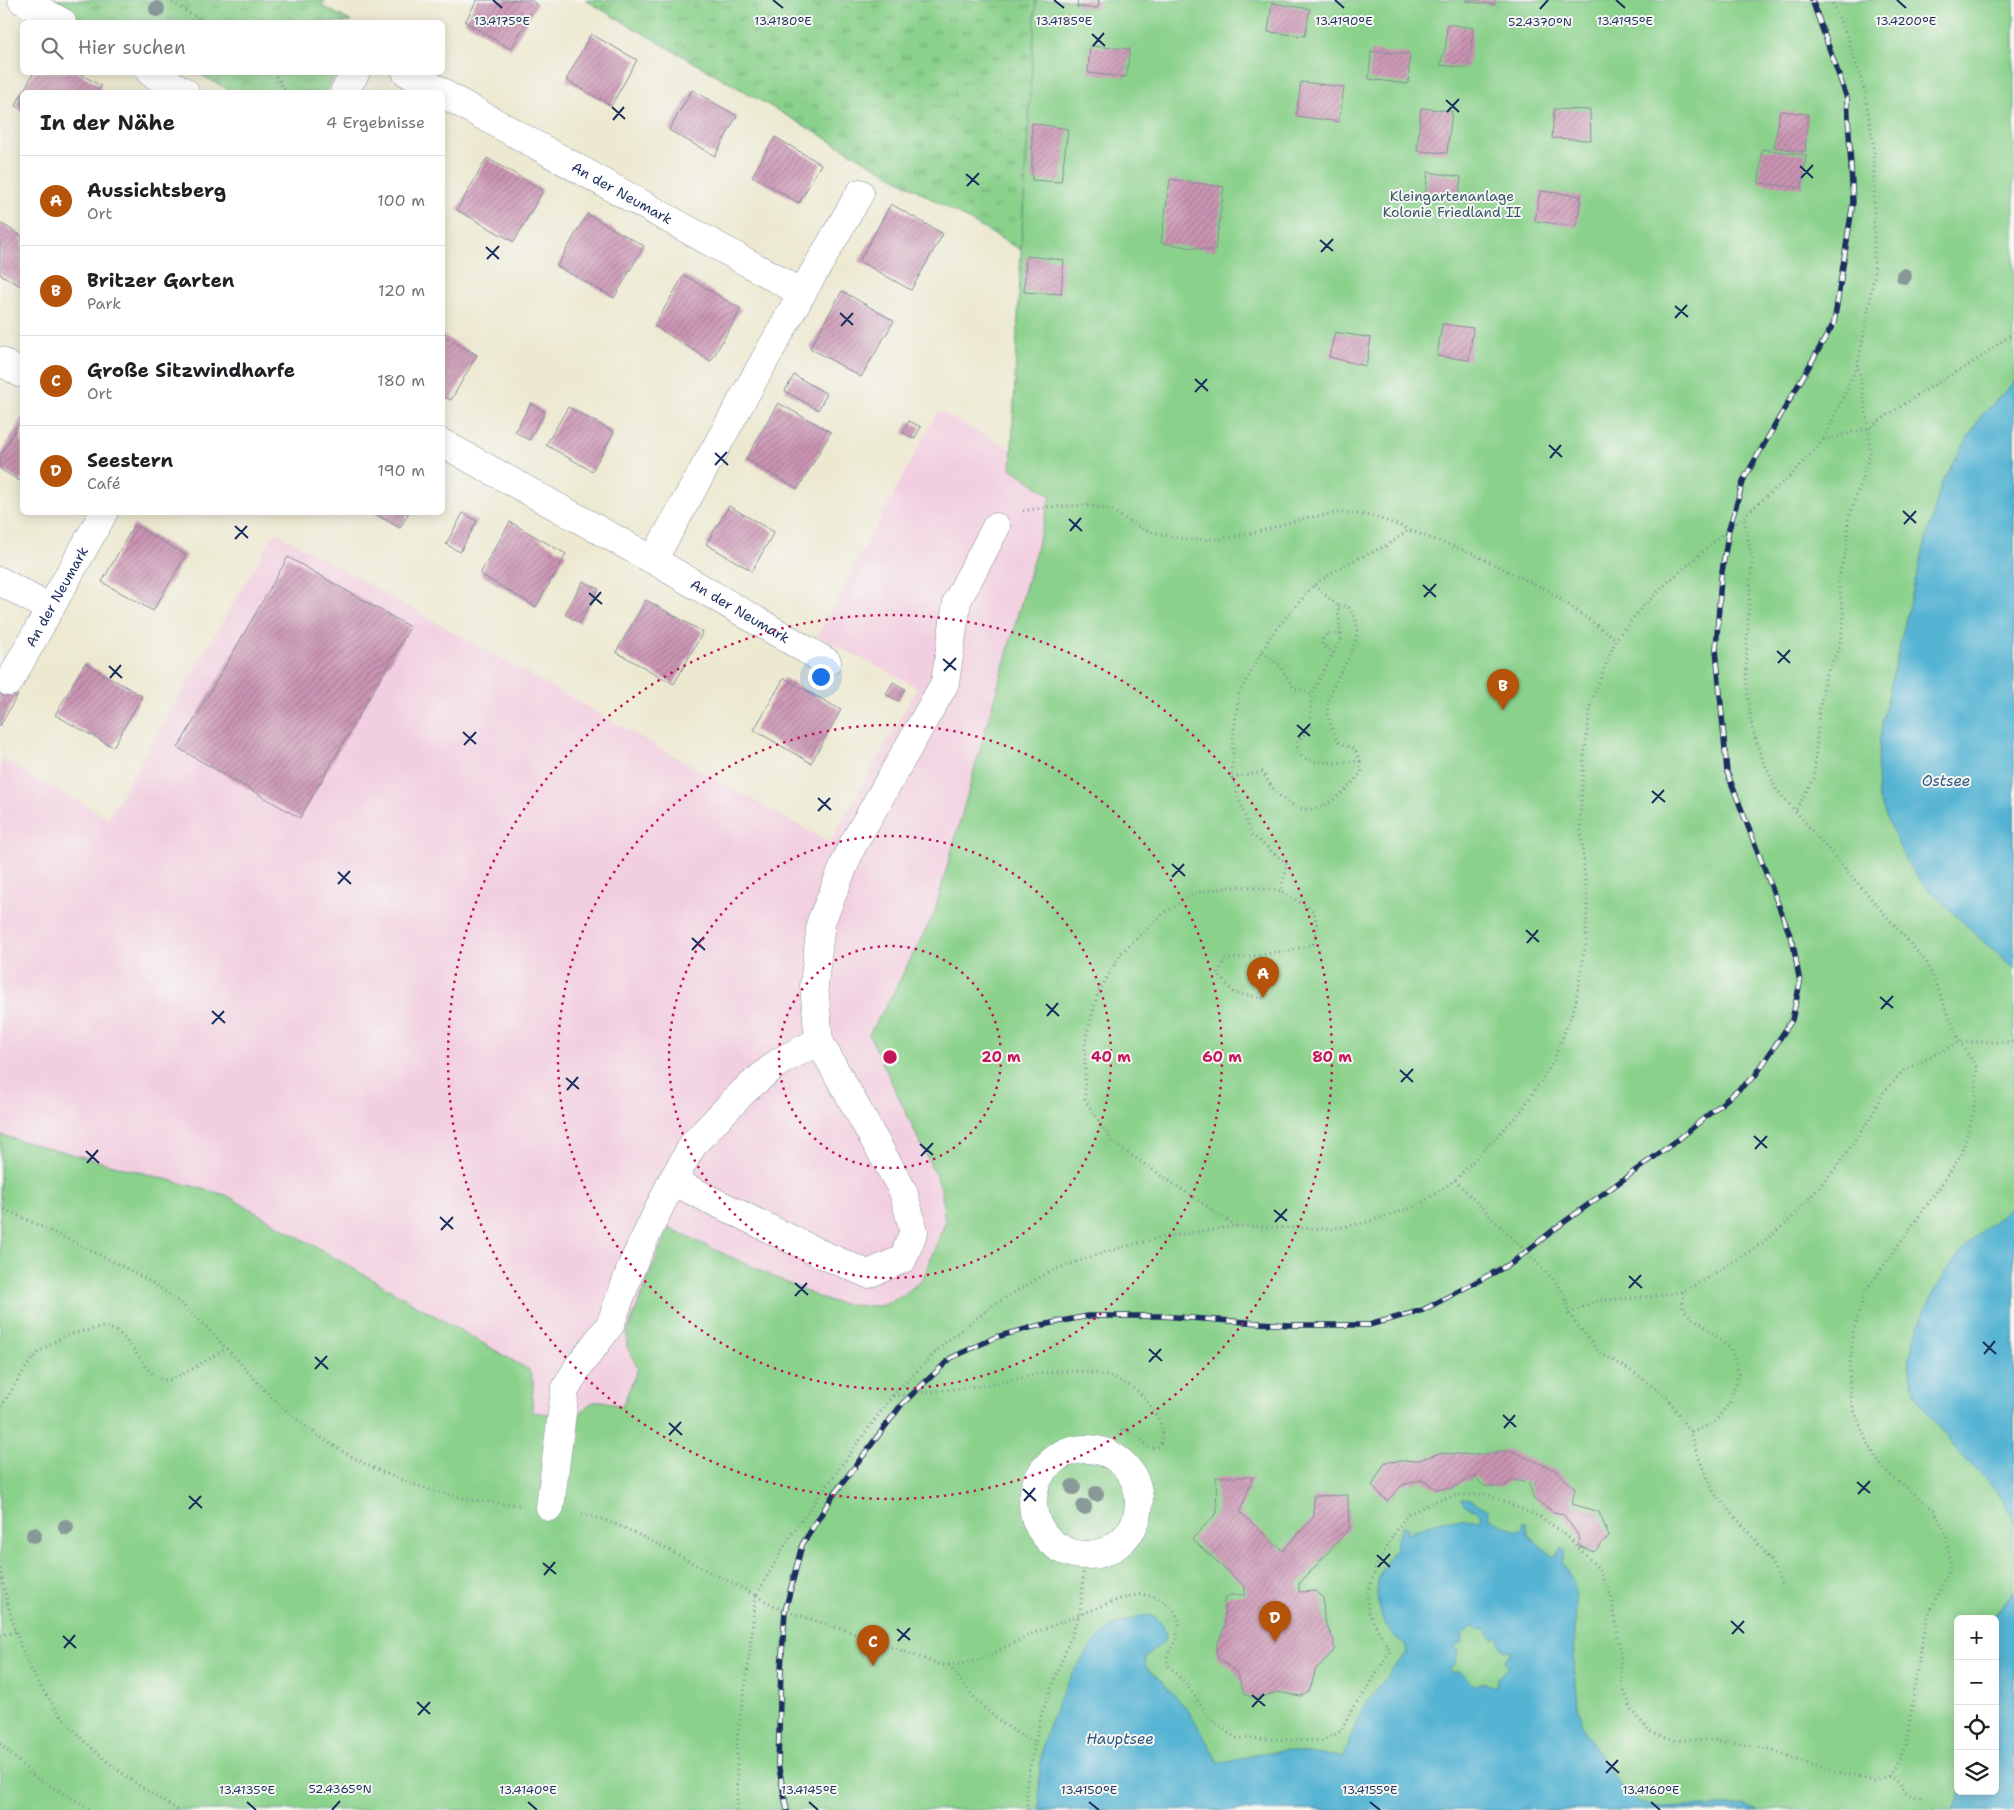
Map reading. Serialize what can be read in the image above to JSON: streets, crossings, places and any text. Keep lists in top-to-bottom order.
{
  "streets": {
    "lane": ["An der Neumark"]
  },
  "water": ["Ostsee", "Hauptsee"],
  "parks": ["Kleingartenanlage Kolonie Friedland II"],
  "page": {
    "search": "Hier suchen",
    "heading": ["In der Nähe", "4 Ergebnisse"],
    "list": [
      {
        "mark": "A",
        "name": "Aussichtsberg",
        "note": "Ort",
        "value": "100 m"
      },
      {
        "mark": "B",
        "name": "Britzer Garten",
        "note": "Park",
        "value": "120 m"
      },
      {
        "mark": "C",
        "name": "Große Sitzwindharfe",
        "note": "Ort",
        "value": "180 m"
      },
      {
        "mark": "D",
        "name": "Seestern",
        "note": "Café",
        "value": "190 m"
      }
    ],
    "pins": [
      "B",
      "A",
      "D",
      "C"
    ],
    "map_buttons": ["+", "−"]
  },
  "coordinates": [
    "13.4175°E",
    "13.4180°E",
    "13.4185°E",
    "13.4190°E",
    "13.4195°E",
    "13.4200°E",
    "52.4370°N",
    "52.4365°N",
    "13.4135°E",
    "13.4140°E",
    "13.4145°E",
    "13.4150°E",
    "13.4155°E",
    "13.4160°E"
  ],
  "rings": [
    "20 m",
    "40 m",
    "60 m",
    "80 m"
  ]
}
